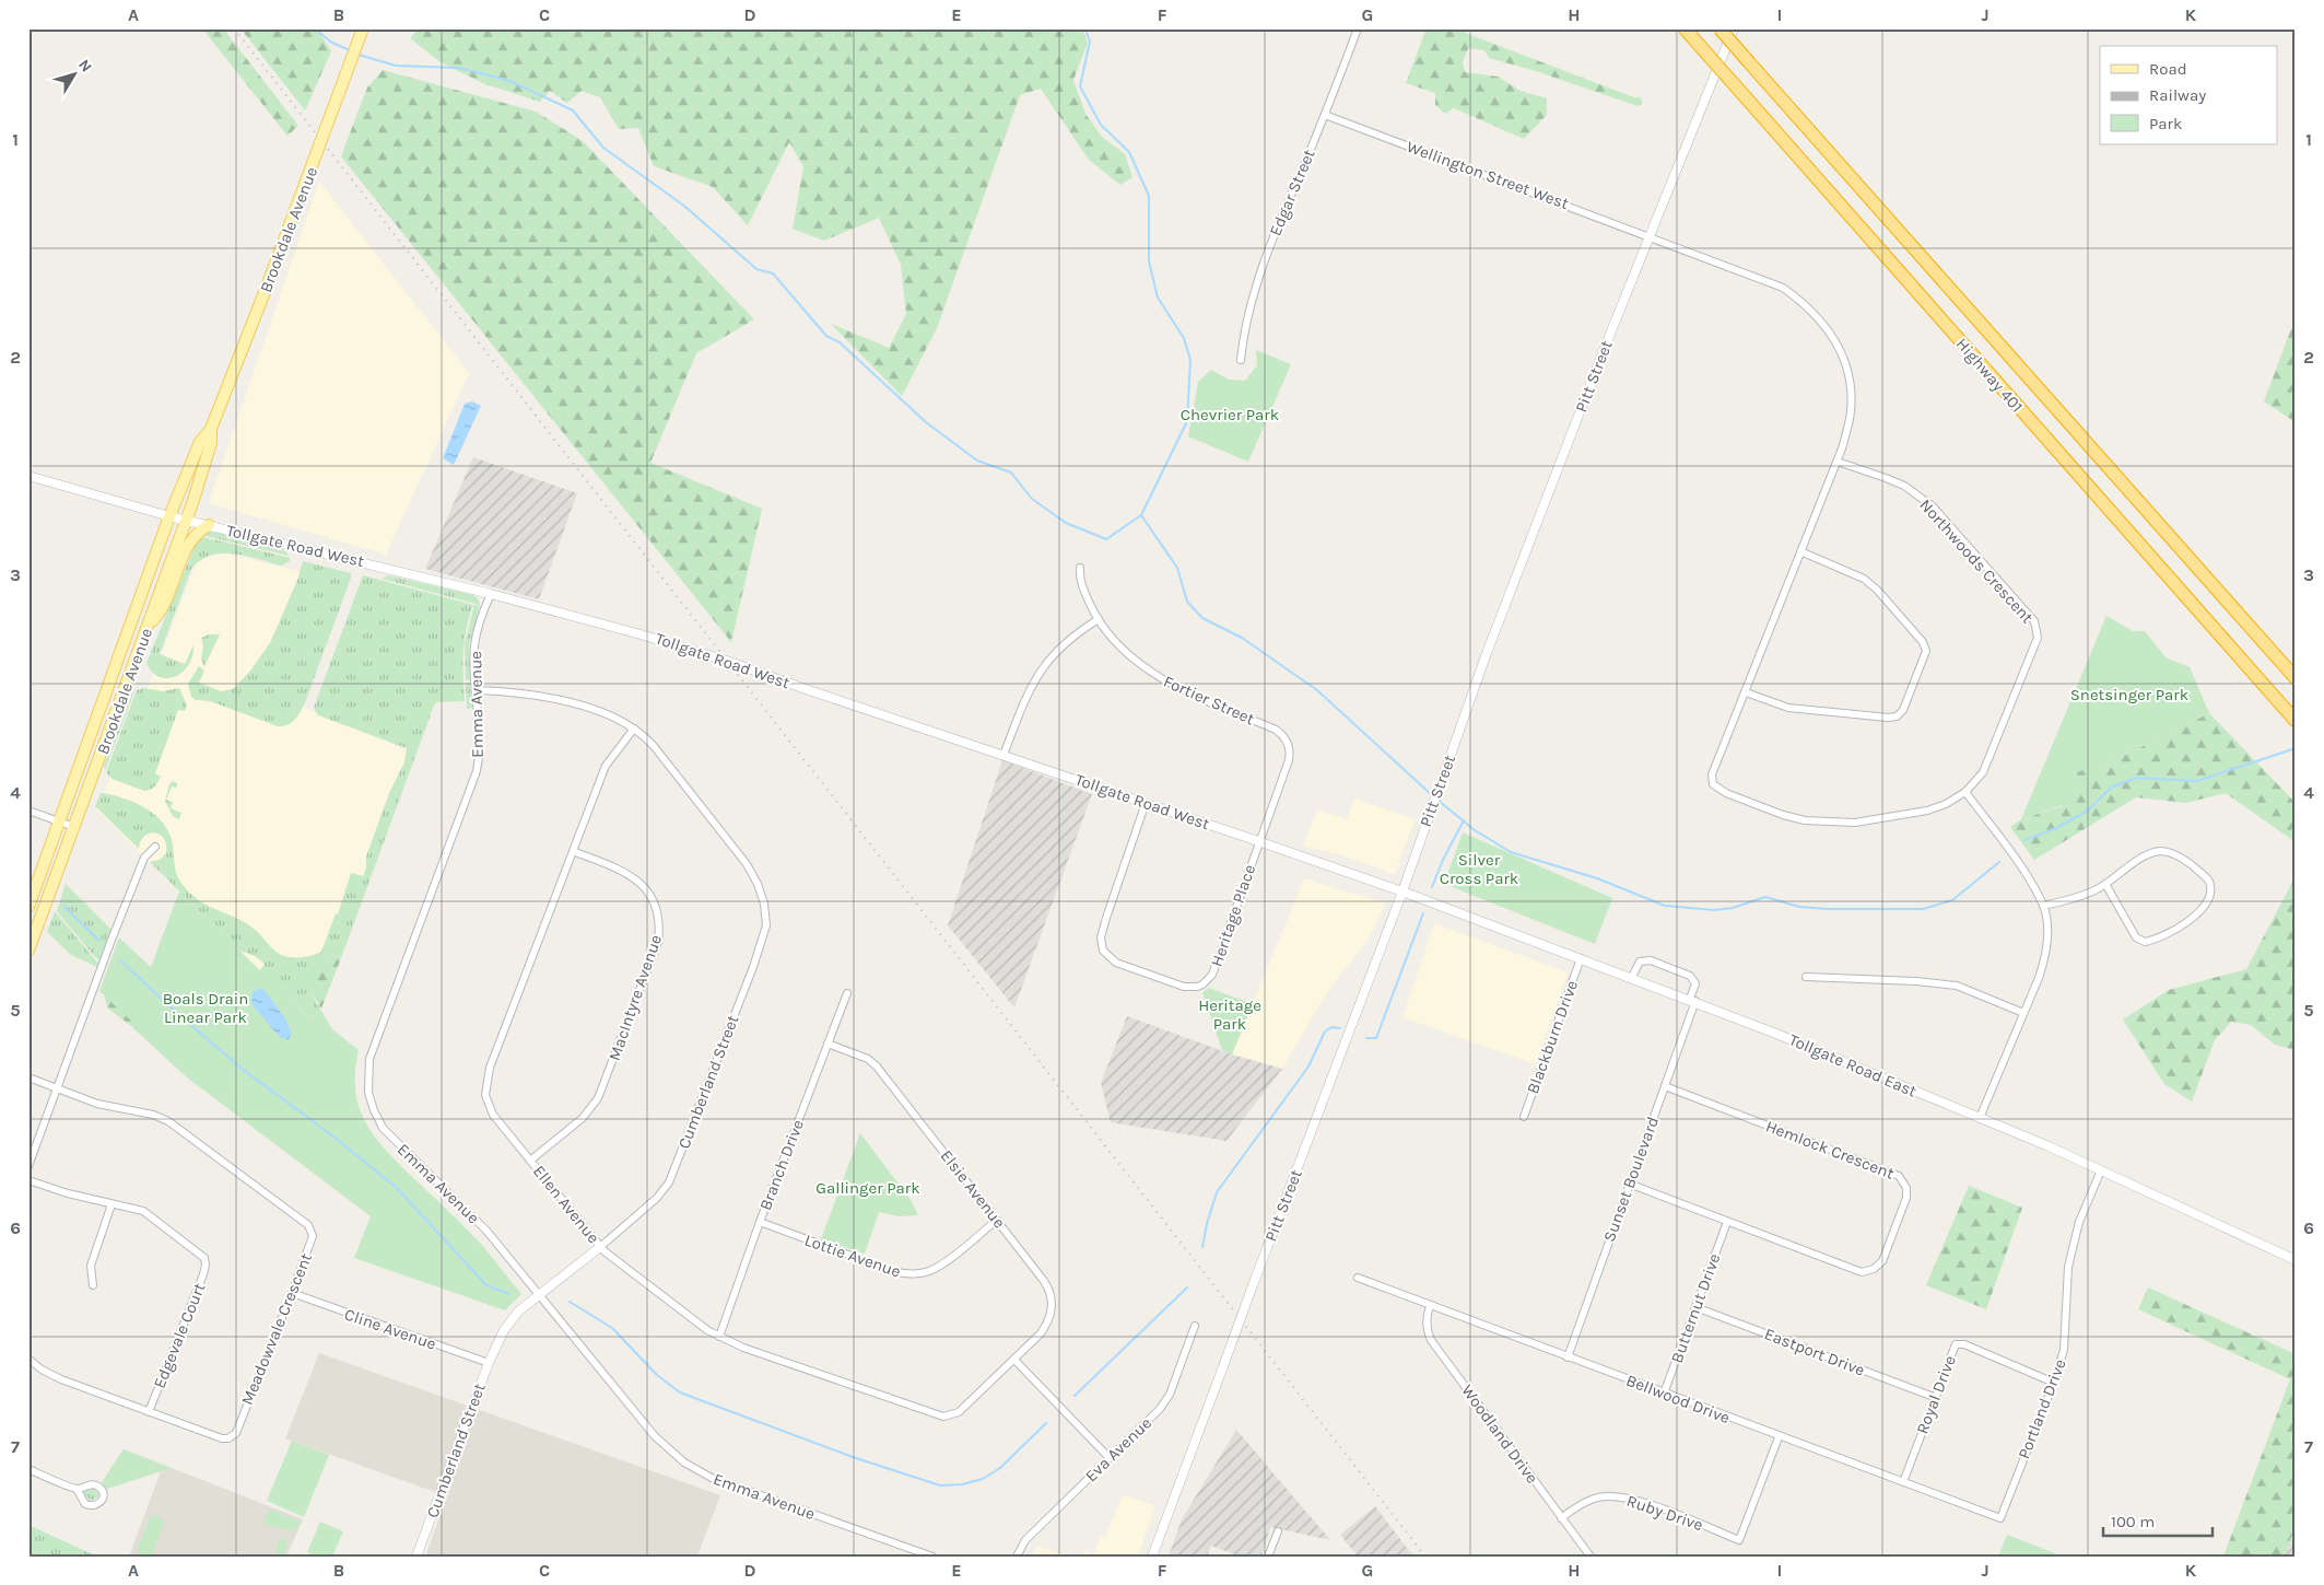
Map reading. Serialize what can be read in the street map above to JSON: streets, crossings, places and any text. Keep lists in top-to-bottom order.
{
  "streets": {
    "highway": ["Highway 401"],
    "main road": ["Brookdale Avenue"],
    "street": [
      "Wellington Street West",
      "Edgar Street",
      "Pitt Street",
      "Tollgate Road West",
      "Northwoods Crescent",
      "Fortier Street",
      "Emma Avenue",
      "Heritage Place",
      "MacIntyre Avenue",
      "Blackburn Drive",
      "Tollgate Road East",
      "Cumberland Street",
      "Hemlock Crescent",
      "Branch Drive",
      "Sunset Boulevard",
      "Elsie Avenue",
      "Ellen Avenue",
      "Lottie Avenue",
      "Butternut Drive",
      "Meadowvale Crescent",
      "Cline Avenue",
      "Edgevale Court",
      "Eastport Drive",
      "Royal Drive",
      "Bellwood Drive",
      "Portland Drive",
      "Woodland Drive",
      "Eva Avenue",
      "Ruby Drive"
    ]
  },
  "crossings": [
    ["Wellington Street West", "Edgar Street"],
    ["Wellington Street West", "Pitt Street"],
    ["Wellington Street West", "Northwoods Crescent"],
    ["Brookdale Avenue", "Tollgate Road West"],
    ["Pitt Street", "Tollgate Road West"],
    ["Pitt Street", "Tollgate Road East"],
    ["Tollgate Road West", "Fortier Street"],
    ["Tollgate Road West", "Emma Avenue"],
    ["Tollgate Road West", "Heritage Place"],
    ["Tollgate Road West", "Tollgate Road East"],
    ["Fortier Street", "Heritage Place"],
    ["Emma Avenue", "Cumberland Street"],
    ["MacIntyre Avenue", "Ellen Avenue"],
    ["Blackburn Drive", "Tollgate Road East"],
    ["Tollgate Road East", "Sunset Boulevard"],
    ["Tollgate Road East", "Portland Drive"],
    ["Cumberland Street", "Ellen Avenue"],
    ["Cumberland Street", "Cline Avenue"],
    ["Hemlock Crescent", "Sunset Boulevard"],
    ["Hemlock Crescent", "Butternut Drive"],
    ["Branch Drive", "Elsie Avenue"],
    ["Branch Drive", "Ellen Avenue"],
    ["Branch Drive", "Lottie Avenue"],
    ["Sunset Boulevard", "Bellwood Drive"],
    ["Elsie Avenue", "Ellen Avenue"],
    ["Elsie Avenue", "Lottie Avenue"],
    ["Butternut Drive", "Eastport Drive"],
    ["Butternut Drive", "Bellwood Drive"],
    ["Meadowvale Crescent", "Cline Avenue"],
    ["Meadowvale Crescent", "Edgevale Court"],
    ["Eastport Drive", "Royal Drive"],
    ["Royal Drive", "Bellwood Drive"],
    ["Royal Drive", "Portland Drive"],
    ["Bellwood Drive", "Portland Drive"],
    ["Bellwood Drive", "Woodland Drive"],
    ["Bellwood Drive", "Ruby Drive"],
    ["Woodland Drive", "Ruby Drive"]
  ],
  "parks": [
    "Chevrier Park",
    "Snetsinger Park",
    "Silver Cross Park",
    "Boals Drain Linear Park",
    "Heritage Park",
    "Gallinger Park"
  ],
  "legend": ["Road", "Railway", "Park"],
  "scale_bar": "100 m",
  "north": "top right",
  "grid": {
    "columns": [
      "A",
      "B",
      "C",
      "D",
      "E",
      "F",
      "G",
      "H",
      "I",
      "J",
      "K"
    ],
    "rows": [
      "1",
      "2",
      "3",
      "4",
      "5",
      "6",
      "7"
    ]
  }
}
